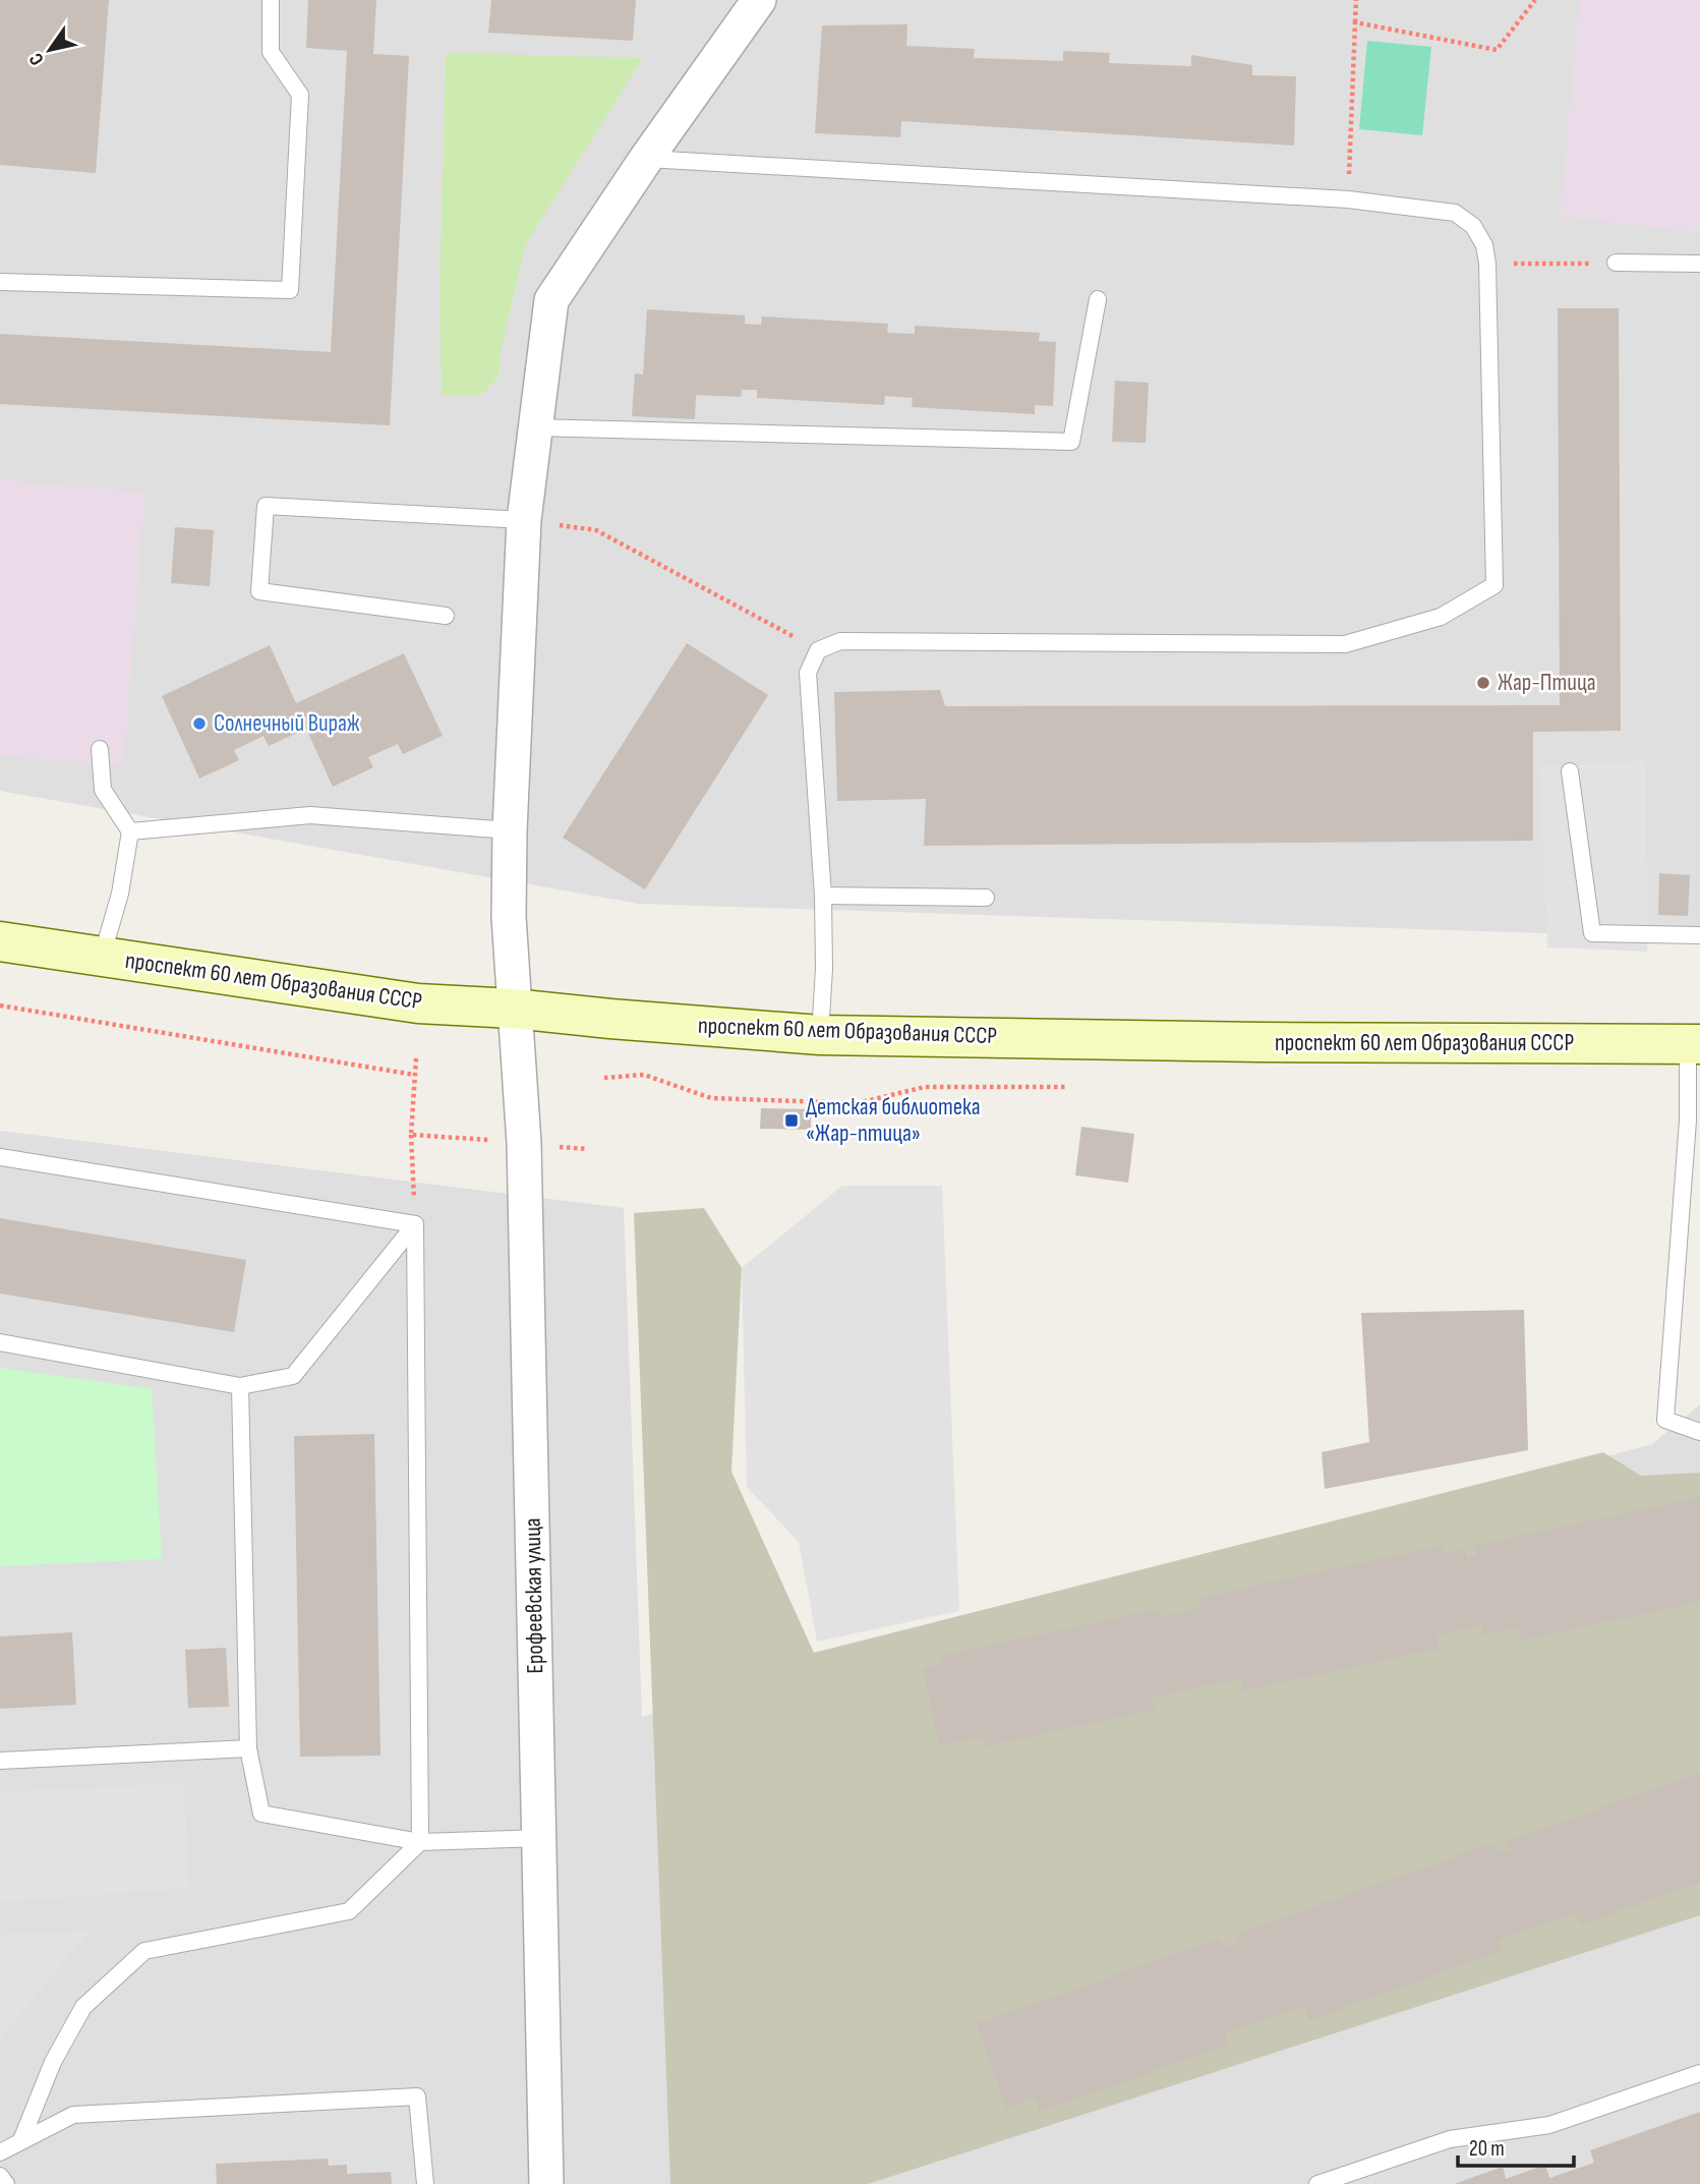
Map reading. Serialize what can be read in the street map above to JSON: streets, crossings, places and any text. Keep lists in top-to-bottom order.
{
  "streets": {
    "main road": ["проспект 60 лет Образования СССР"],
    "street": ["Ерофеевская улица"]
  },
  "crossings": [
    ["проспект 60 лет Образования СССР", "Ерофеевская улица"]
  ],
  "places": {
    "other": ["Жар-Птица", "Солнечный Вираж"],
    "transit": ["Детская библиотека «Жар-птица»"]
  },
  "scale_bar": "20 m",
  "north": "bottom left"
}
